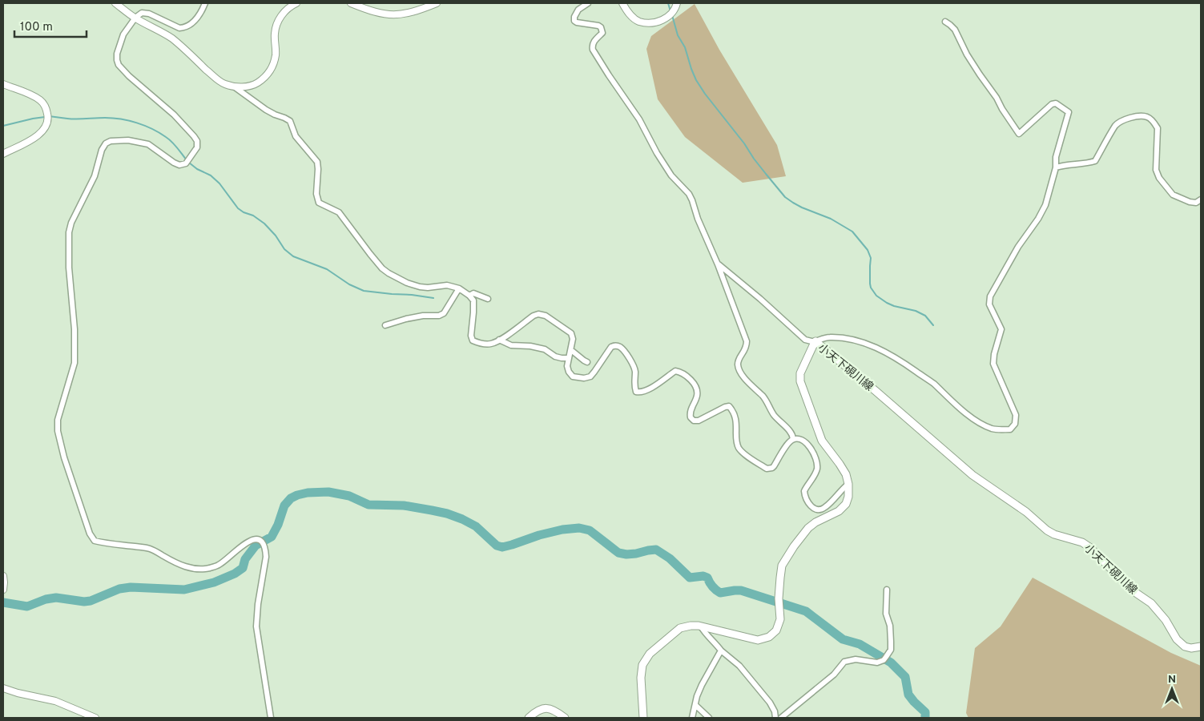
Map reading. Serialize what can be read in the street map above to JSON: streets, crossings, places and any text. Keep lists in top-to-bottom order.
{
  "streets": {
    "main road": ["小天下硯川線"]
  },
  "scale_bar": "100 m",
  "north": "top"
}
